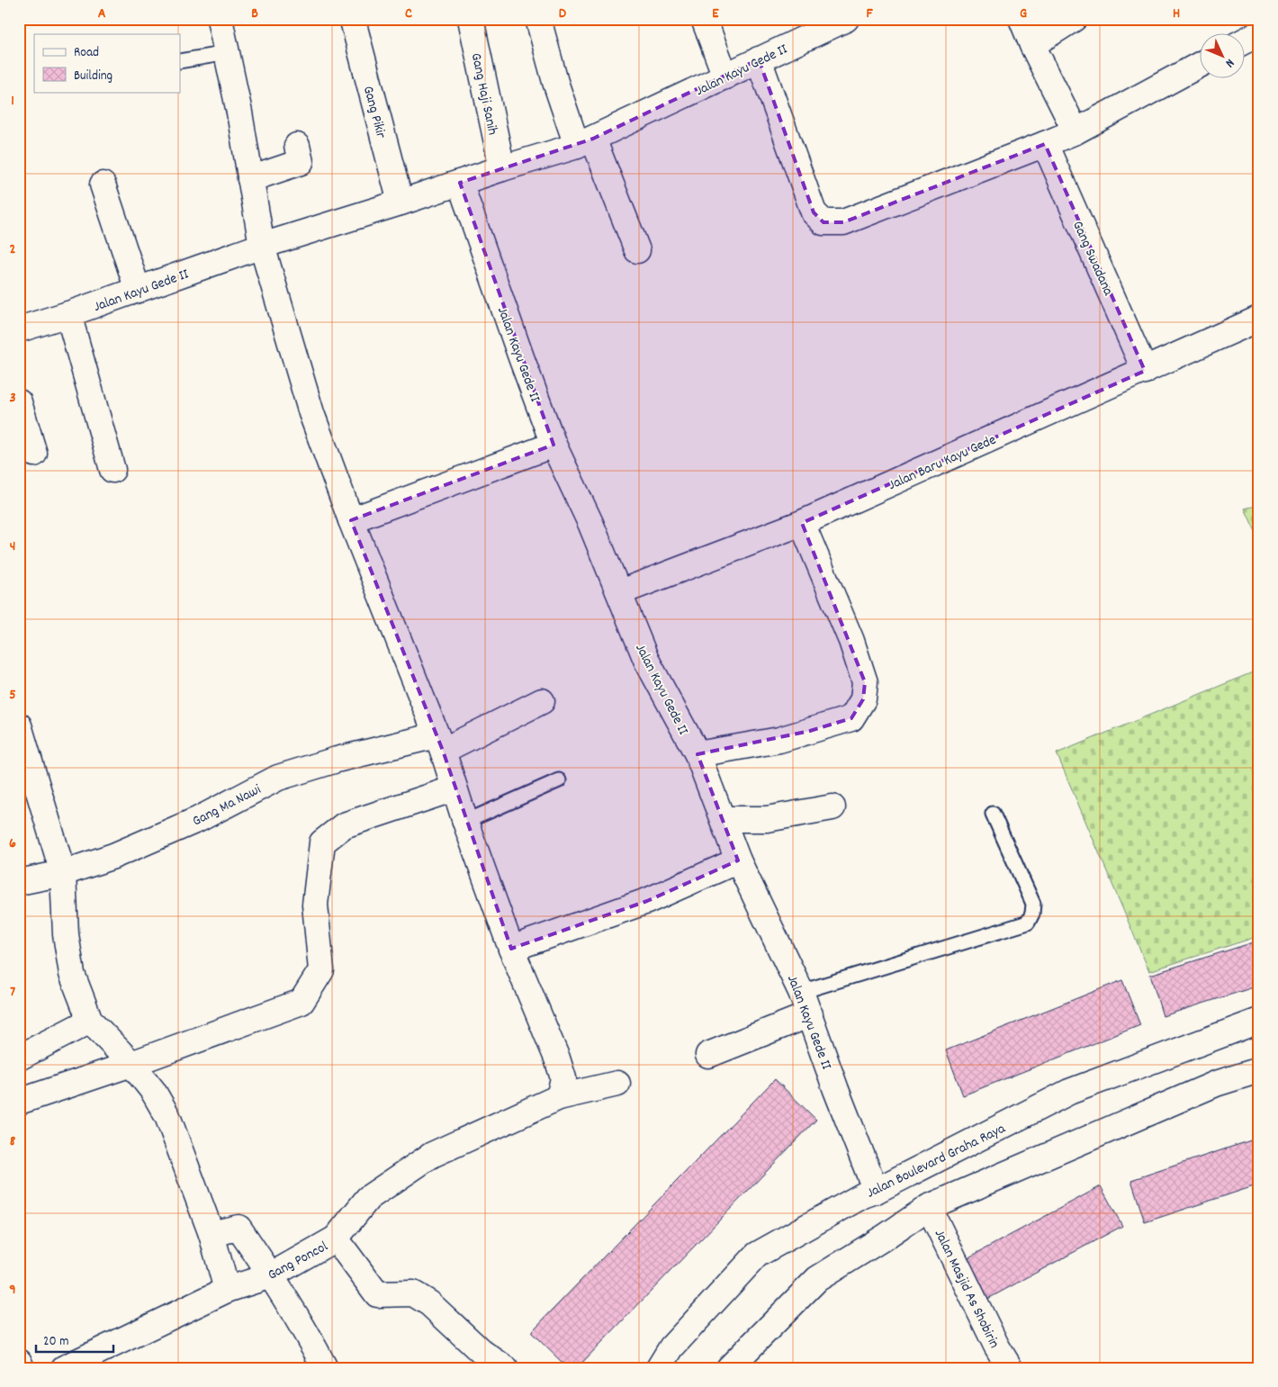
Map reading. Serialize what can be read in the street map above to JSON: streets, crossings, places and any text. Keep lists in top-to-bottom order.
{
  "streets": {
    "street": [
      "Jalan Kayu Gede II",
      "Gang Haji Sanih",
      "Gang Pikir",
      "Gang Swadana",
      "Jalan Baru Kayu Gede",
      "Gang Ma Nawi",
      "Jalan Boulevard Graha Raya",
      "Gang Poncol",
      "Jalan Masjid As Shobirin"
    ]
  },
  "crossings": [
    ["Jalan Kayu Gede II", "Gang Haji Sanih"],
    ["Jalan Kayu Gede II", "Gang Pikir"],
    ["Jalan Kayu Gede II", "Jalan Baru Kayu Gede"],
    ["Jalan Kayu Gede II", "Jalan Boulevard Graha Raya"],
    ["Gang Swadana", "Jalan Baru Kayu Gede"]
  ],
  "legend": ["Road", "Building"],
  "scale_bar": "20 m",
  "north": "bottom right",
  "grid": {
    "columns": [
      "A",
      "B",
      "C",
      "D",
      "E",
      "F",
      "G",
      "H"
    ],
    "rows": [
      "1",
      "2",
      "3",
      "4",
      "5",
      "6",
      "7",
      "8",
      "9"
    ]
  }
}
